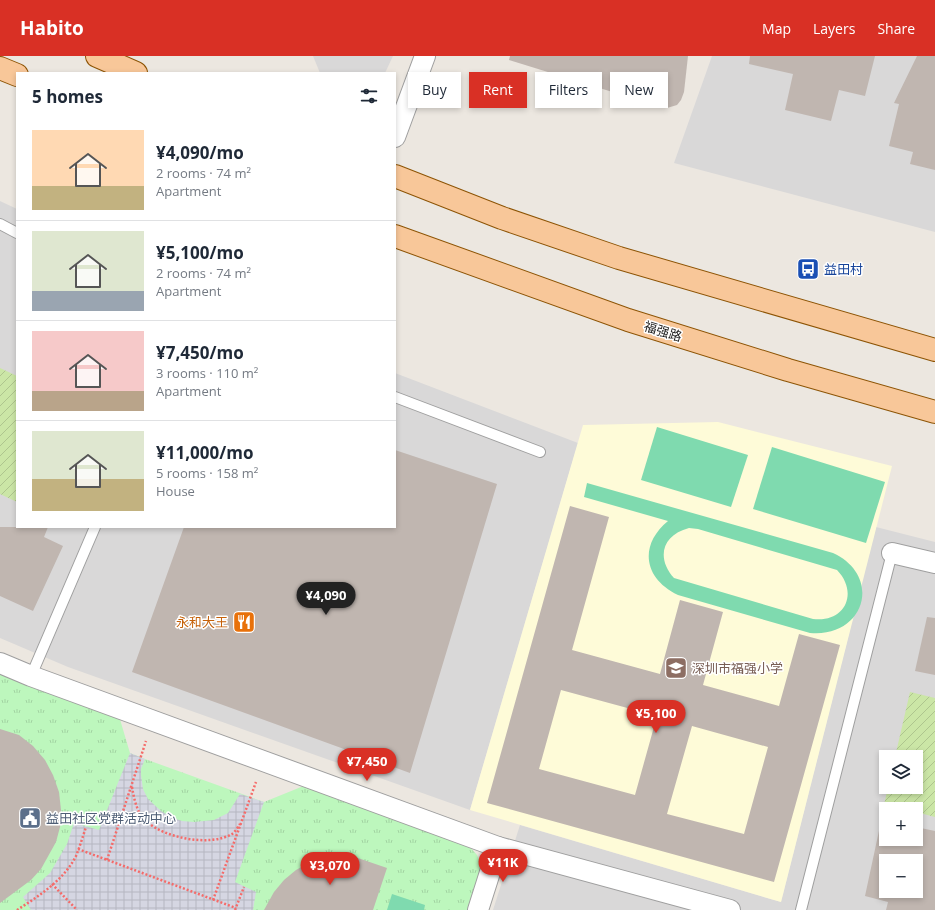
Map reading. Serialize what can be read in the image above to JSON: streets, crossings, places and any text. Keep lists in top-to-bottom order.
{
  "streets": {
    "main road": ["福强路"]
  },
  "places": {
    "bus stop": ["益田村"],
    "restaurant": ["永和大王"],
    "school or university": ["深圳市福强小学"],
    "public building": ["益田社区党群活动中心"]
  },
  "page": {
    "header": "Habito",
    "nav": ["Map", "Layers", "Share"],
    "chip": [
      "Buy",
      "Rent",
      "Filters",
      "New"
    ],
    "heading": "5 homes",
    "list": [
      {
        "name": "¥4,090/mo",
        "note": "2 rooms · 74 m² · Apartment"
      },
      {
        "name": "¥5,100/mo",
        "note": "2 rooms · 74 m² · Apartment"
      },
      {
        "name": "¥7,450/mo",
        "note": "3 rooms · 110 m² · Apartment"
      },
      {
        "name": "¥11,000/mo",
        "note": "5 rooms · 158 m² · House"
      }
    ],
    "price": [
      "¥4,090",
      "¥5,100",
      "¥7,450",
      "¥11K",
      "¥3,070"
    ],
    "map_buttons": ["+", "−"]
  }
}
